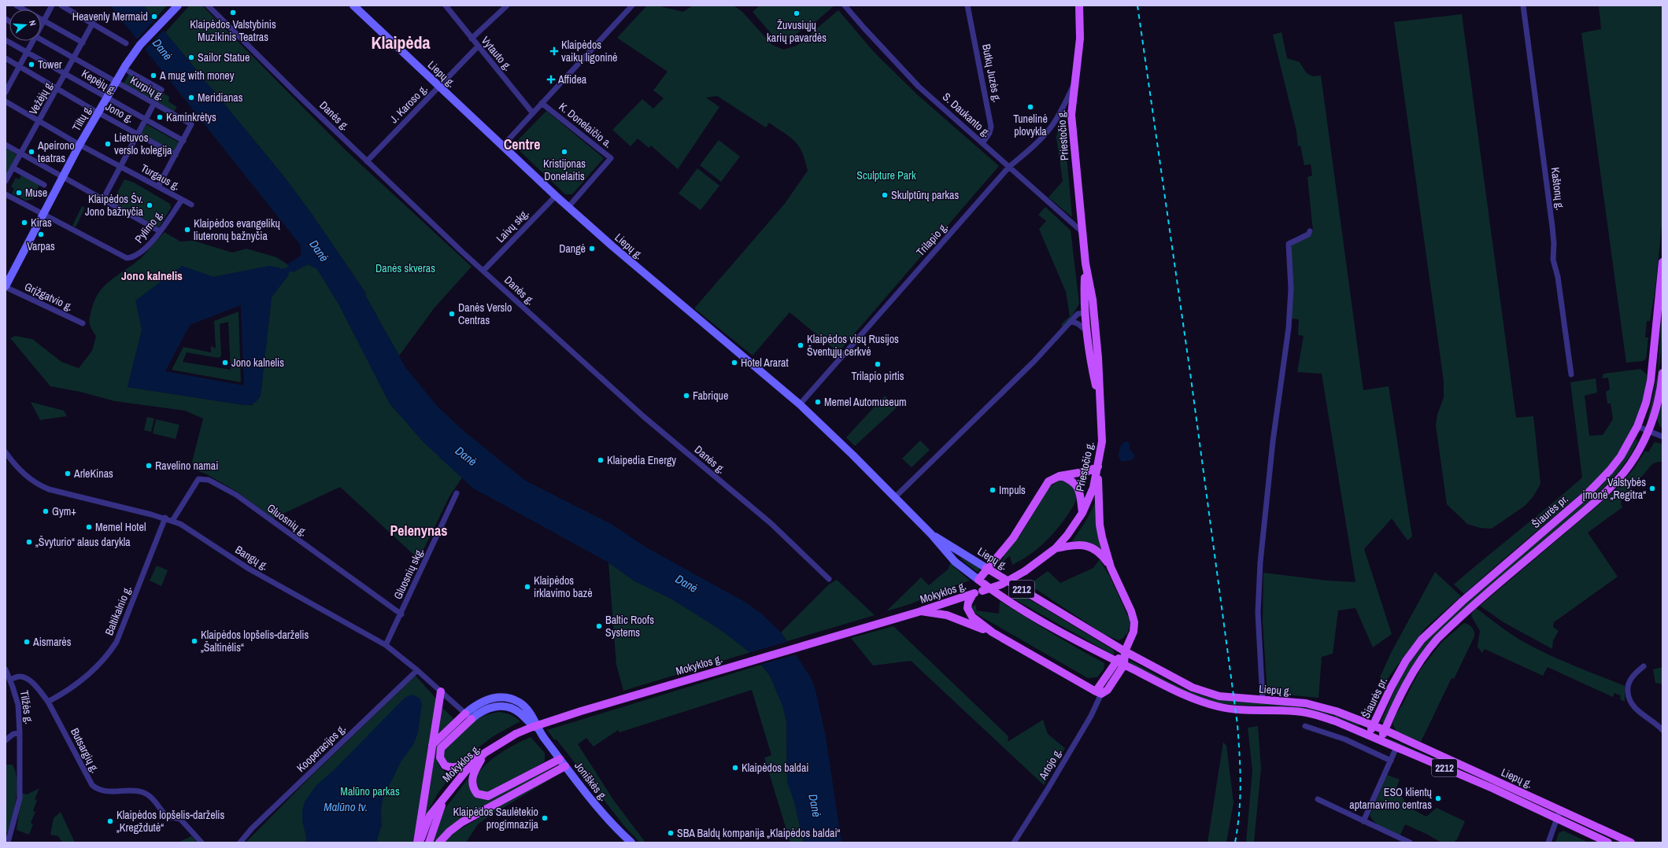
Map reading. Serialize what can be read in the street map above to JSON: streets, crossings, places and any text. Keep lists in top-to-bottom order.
{
  "streets": {
    "main road": [
      "Liepų g.",
      "Tiltų g.",
      "Priestočio g.",
      "Šiaurės pr.",
      "2212",
      "Mokyklos g.",
      "Joniškės g."
    ],
    "street": [
      "Vytauto g.",
      "Butkų Juzės g.",
      "Kepėjų g.",
      "Kurpių g.",
      "Vežėjų g.",
      "J. Karoso g.",
      "Jono g.",
      "S. Daukanto g.",
      "Danės g.",
      "K. Donelaičio a.",
      "Turgaus g.",
      "Kaštonų g.",
      "Laivų skg.",
      "Pylimo g.",
      "Trilapio g.",
      "Grįžgatvio g.",
      "Gluosnių g.",
      "Bangų g.",
      "Gluosnių skg.",
      "Baltikalnio g.",
      "Tilžės g.",
      "Kooperacijos g.",
      "Butsargių g.",
      "Artojo g."
    ]
  },
  "crossings": [
    ["Vytauto g.", "J. Karoso g."],
    ["Butkų Juzės g.", "S. Daukanto g."],
    ["Liepų g.", "J. Karoso g."],
    ["Liepų g.", "K. Donelaičio a."],
    ["Liepų g.", "Laivų skg."],
    ["Liepų g.", "Trilapio g."],
    ["Liepų g.", "Šiaurės pr."],
    ["Kepėjų g.", "Kurpių g."],
    ["Kepėjų g.", "Vežėjų g."],
    ["Kepėjų g.", "Tiltų g."],
    ["Kurpių g.", "Vežėjų g."],
    ["Kurpių g.", "Jono g."],
    ["Kurpių g.", "Tiltų g."],
    ["Kurpių g.", "Turgaus g."],
    ["Vežėjų g.", "Jono g."],
    ["Vežėjų g.", "Turgaus g."],
    ["J. Karoso g.", "Danės g."],
    ["Jono g.", "Tiltų g."],
    ["S. Daukanto g.", "Priestočio g."],
    ["S. Daukanto g.", "Trilapio g."],
    ["Danės g.", "Laivų skg."],
    ["Tiltų g.", "Turgaus g."],
    ["Tiltų g.", "Pylimo g."],
    ["Tiltų g.", "Grįžgatvio g."],
    ["Priestočio g.", "Trilapio g."],
    ["Priestočio g.", "Mokyklos g."],
    ["Turgaus g.", "Pylimo g."],
    ["Gluosnių g.", "Bangų g."],
    ["Gluosnių g.", "Gluosnių skg."],
    ["Bangų g.", "Gluosnių skg."],
    ["Bangų g.", "Baltikalnio g."],
    ["Bangų g.", "Kooperacijos g."],
    ["Bangų g.", "Joniškės g."],
    ["Baltikalnio g.", "Butsargių g."],
    ["Tilžės g.", "Butsargių g."]
  ],
  "districts": [
    "Klaipėda",
    "Centre",
    "Jono kalnelis",
    "Pelenynas"
  ],
  "water": ["Danė", "Malūno tv."],
  "parks": ["Sculpture Park", "Danės skveras", "Malūno parkas"],
  "places": {
    "other": [
      "Klaipėdos Valstybinis Muzikinis Teatras",
      "Žuvusiųjų karių pavardės",
      "Heavenly Mermaid",
      "Sailor Statue",
      "Tower",
      "A mug with money",
      "Meridianas",
      "Tunelinė plovykla",
      "Kaminkrėtys",
      "Lietuvos verslo kolegija",
      "Apeirono teatras",
      "Kristijonas Donelaitis",
      "Muse",
      "Skulptūrų parkas",
      "Klaipėdos Šv. Jono bažnyčia",
      "Kiras",
      "Klaipėdos evangelikų liuteronų bažnyčia",
      "Varpas",
      "Dangė",
      "Danės Verslo Centras",
      "Klaipėdos visų Rusijos Šventųjų cerkvė",
      "Jono kalnelis",
      "Hotel Ararat",
      "Trilapio pirtis",
      "Fabrique",
      "Memel Automuseum",
      "Klaipedia Energy",
      "Ravelino namai",
      "ArleKinas",
      "Valstybės įmonė „Regitra“",
      "Impuls",
      "Gym+",
      "Memel Hotel",
      "„Švyturio“ alaus darykla",
      "Klaipėdos irklavimo bazė",
      "Baltic Roofs Systems",
      "Klaipėdos lopšelis-darželis „Šaltinėlis“",
      "Aismarės",
      "Klaipėdos baldai",
      "ESO klientų aptarnavimo centras",
      "Klaipėdos Saulėtekio progimnazija",
      "Klaipėdos lopšelis-darželis „Kregždutė“",
      "SBA Baldų kompanija „Klaipėdos baldai“"
    ],
    "health": ["Klaipėdos vaikų ligoninė", "Affidea"]
  },
  "north": "right"
}
